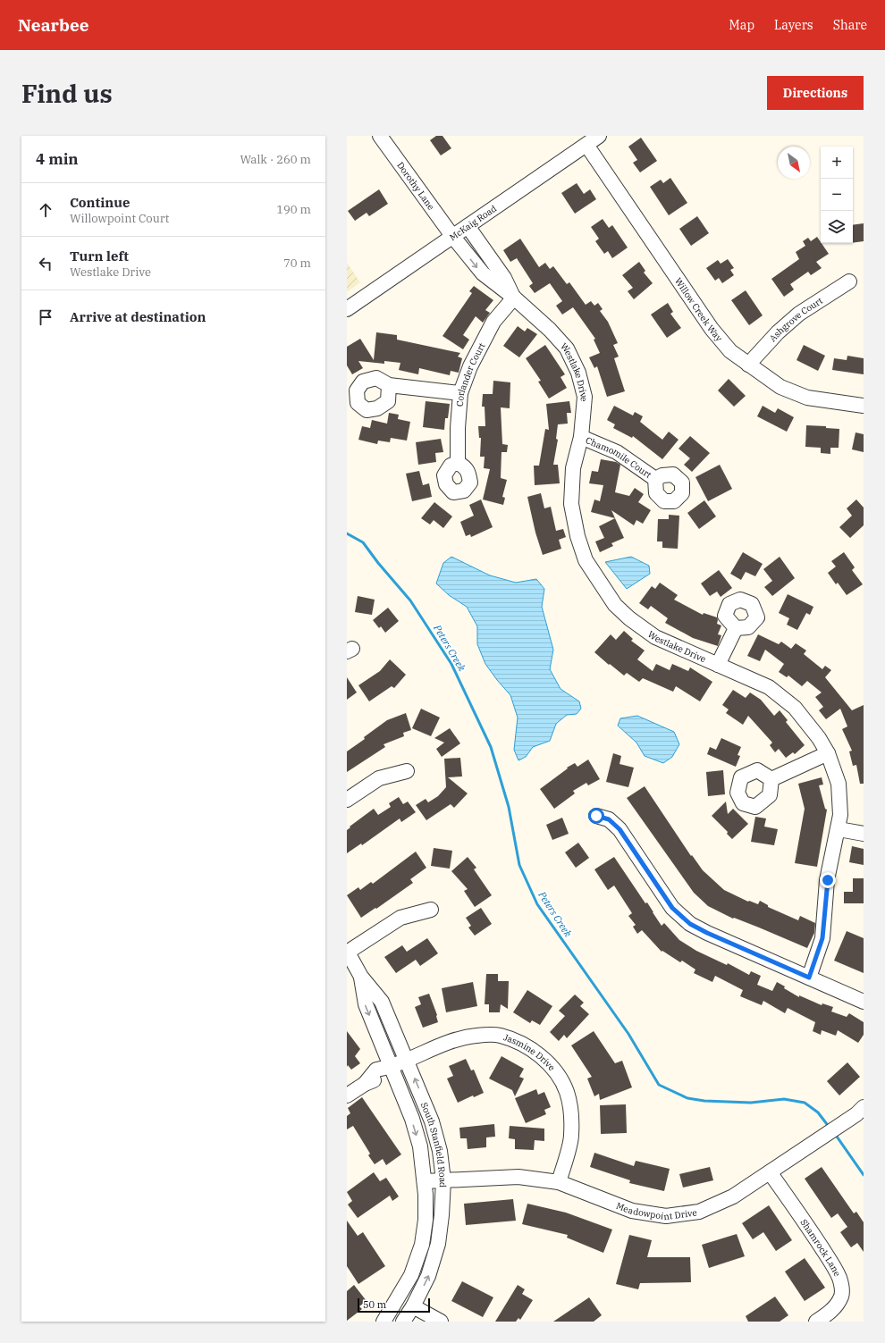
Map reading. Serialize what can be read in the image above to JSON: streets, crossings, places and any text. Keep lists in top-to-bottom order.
{
  "streets": {
    "street": [
      "Dorothy Lane",
      "McKaig Road",
      "Willow Creek Way",
      "Ashgrove Court",
      "Westlake Drive",
      "Corlander Court",
      "Chamomile Court",
      "Jasmine Drive",
      "South Stanfield Road",
      "Meadowpoint Drive",
      "Shamrock Lane"
    ]
  },
  "crossings": [
    ["Dorothy Lane", "McKaig Road"],
    ["Dorothy Lane", "Westlake Drive"],
    ["McKaig Road", "Willow Creek Way"],
    ["McKaig Road", "Westlake Drive"],
    ["Willow Creek Way", "Ashgrove Court"],
    ["Westlake Drive", "Corlander Court"],
    ["Westlake Drive", "Chamomile Court"],
    ["Jasmine Drive", "South Stanfield Road"],
    ["Jasmine Drive", "Meadowpoint Drive"],
    ["South Stanfield Road", "Meadowpoint Drive"],
    ["Meadowpoint Drive", "Shamrock Lane"]
  ],
  "water": ["Peters Creek"],
  "scale_bar": "50 m",
  "north": "bottom right",
  "page": {
    "header": "Nearbee",
    "nav": ["Map", "Layers", "Share"],
    "buttons": "Directions",
    "title": "Find us",
    "heading": ["4 min", "Walk · 260 m"],
    "map_buttons": ["+", "−"],
    "list": [
      ["Continue", "Willowpoint Court", "190 m"],
      ["Turn left", "Westlake Drive", "70 m"],
      "Arrive at destination"
    ],
    "scale": "50 m"
  }
}
